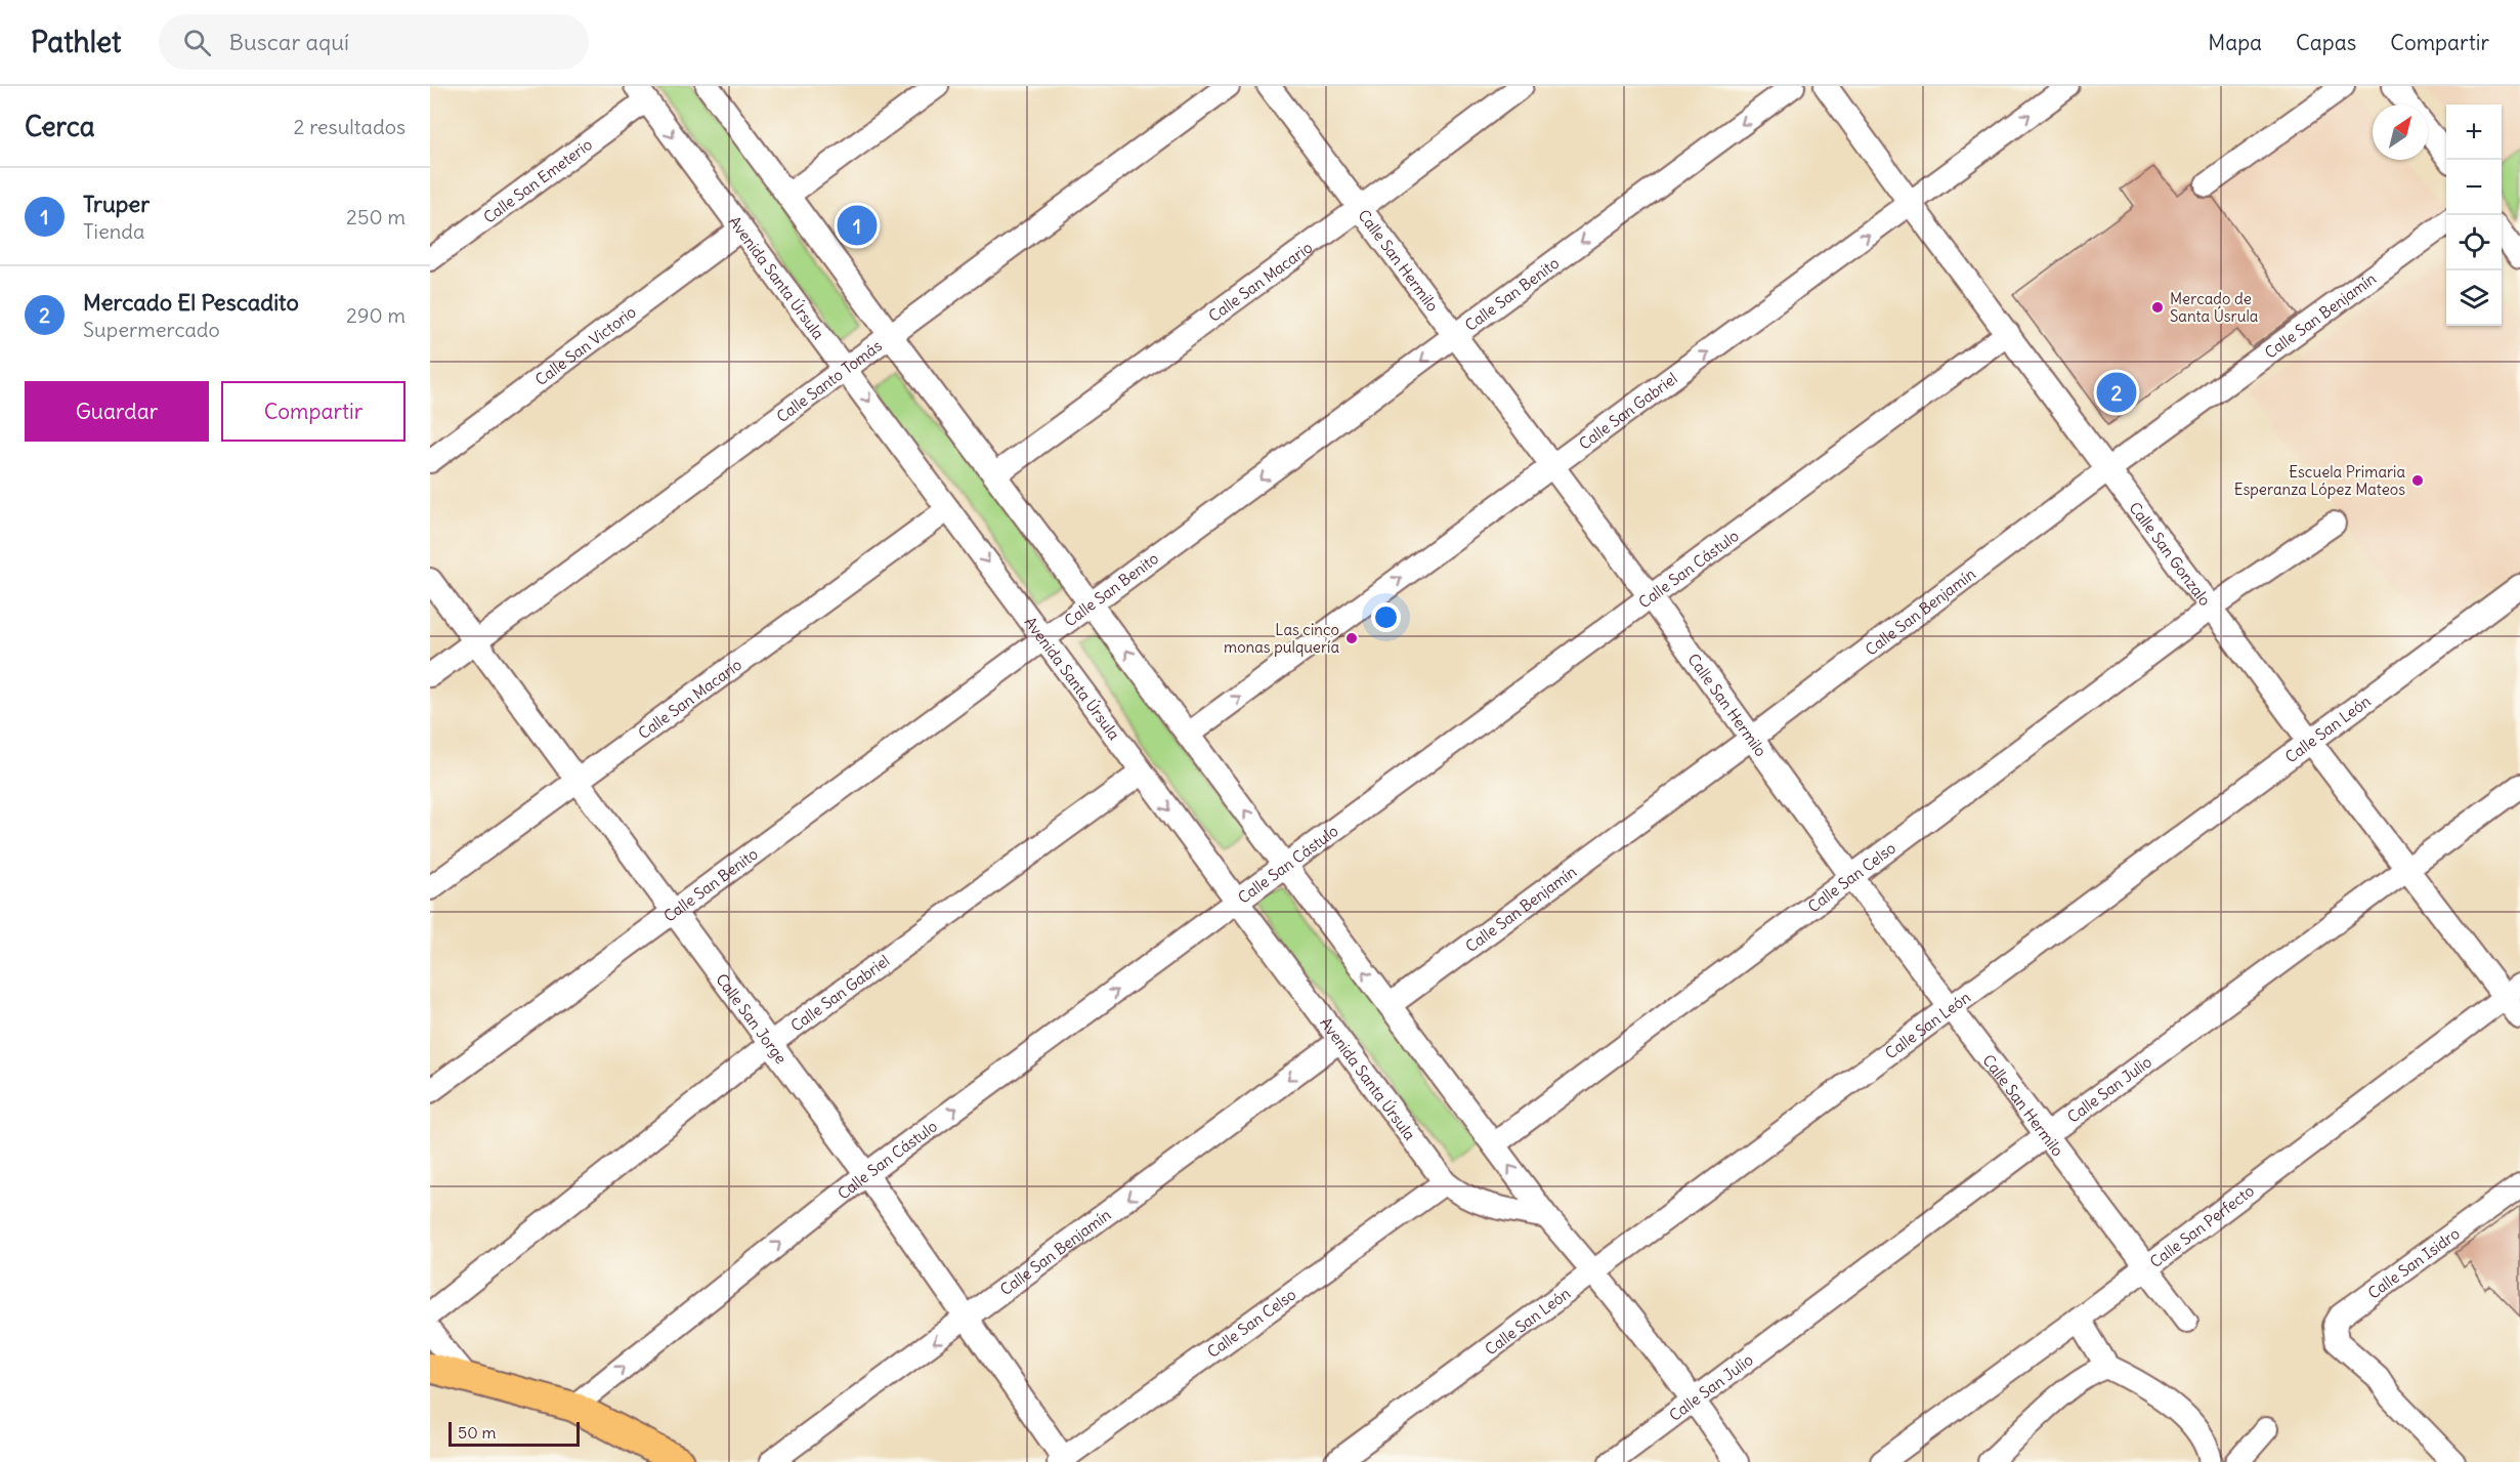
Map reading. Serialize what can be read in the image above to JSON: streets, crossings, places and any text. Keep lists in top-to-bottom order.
{
  "streets": {
    "street": [
      "Calle San Emeterio",
      "Calle San Hermilo",
      "Avenida Santa Úrsula",
      "Calle San Macario",
      "Calle San Benito",
      "Calle San Benjamín",
      "Calle San Victorio",
      "Calle Santo Tomás",
      "Calle San Gabriel",
      "Calle San Gonzalo",
      "Calle San Cástulo",
      "Calle San León",
      "Calle San Celso",
      "Calle San Jorge",
      "Calle San Julio",
      "Calle San Perfecto",
      "Calle San Isidro"
    ]
  },
  "crossings": [
    ["Calle San Emeterio", "Avenida Santa Úrsula"],
    ["Calle San Hermilo", "Calle San Macario"],
    ["Calle San Hermilo", "Calle San Benito"],
    ["Calle San Hermilo", "Calle San Benjamín"],
    ["Calle San Hermilo", "Calle San Gabriel"],
    ["Calle San Hermilo", "Calle San Cástulo"],
    ["Calle San Hermilo", "Calle San León"],
    ["Calle San Hermilo", "Calle San Celso"],
    ["Calle San Hermilo", "Calle San Julio"],
    ["Calle San Hermilo", "Calle San Perfecto"],
    ["Avenida Santa Úrsula", "Calle San Macario"],
    ["Avenida Santa Úrsula", "Calle San Benito"],
    ["Avenida Santa Úrsula", "Calle San Benjamín"],
    ["Avenida Santa Úrsula", "Calle San Victorio"],
    ["Avenida Santa Úrsula", "Calle Santo Tomás"],
    ["Avenida Santa Úrsula", "Calle San Gabriel"],
    ["Avenida Santa Úrsula", "Calle San Cástulo"],
    ["Avenida Santa Úrsula", "Calle San Celso"],
    ["Calle San Macario", "Calle San Jorge"],
    ["Calle San Benito", "Calle San Jorge"],
    ["Calle San Benjamín", "Calle San Gonzalo"],
    ["Calle San Benjamín", "Calle San Jorge"],
    ["Calle Santo Tomás", "Calle San Jorge"],
    ["Calle San Gabriel", "Calle San Gonzalo"],
    ["Calle San Gabriel", "Calle San Jorge"],
    ["Calle San Gonzalo", "Calle San Cástulo"],
    ["Calle San Gonzalo", "Calle San León"],
    ["Calle San Gonzalo", "Calle San Celso"],
    ["Calle San Gonzalo", "Calle San Julio"],
    ["Calle San Gonzalo", "Calle San Perfecto"],
    ["Calle San Cástulo", "Calle San Jorge"],
    ["Calle San Celso", "Calle San Jorge"]
  ],
  "one_way": ["Calle San Benito", "Calle San Gabriel", "Calle San Cástulo"],
  "places": ["Mercado de Santa Úsrula", "Escuela Primaria Esperanza López Mateos", "Las cinco monas pulquería"],
  "scale_bar": "50 m",
  "north": "top right",
  "page": {
    "header": "Pathlet",
    "search": "Buscar aquí",
    "nav": ["Mapa", "Capas", "Compartir"],
    "heading": ["Cerca", "2 resultados"],
    "map_buttons": ["+", "−"],
    "list": [
      {
        "mark": "1",
        "name": "Truper",
        "note": "Tienda",
        "value": "250 m"
      },
      {
        "mark": "2",
        "name": "Mercado El Pescadito",
        "note": "Supermercado",
        "value": "290 m"
      }
    ],
    "pins": ["1", "2"],
    "buttons": ["Guardar", "Compartir"],
    "scale": "50 m"
  }
}
